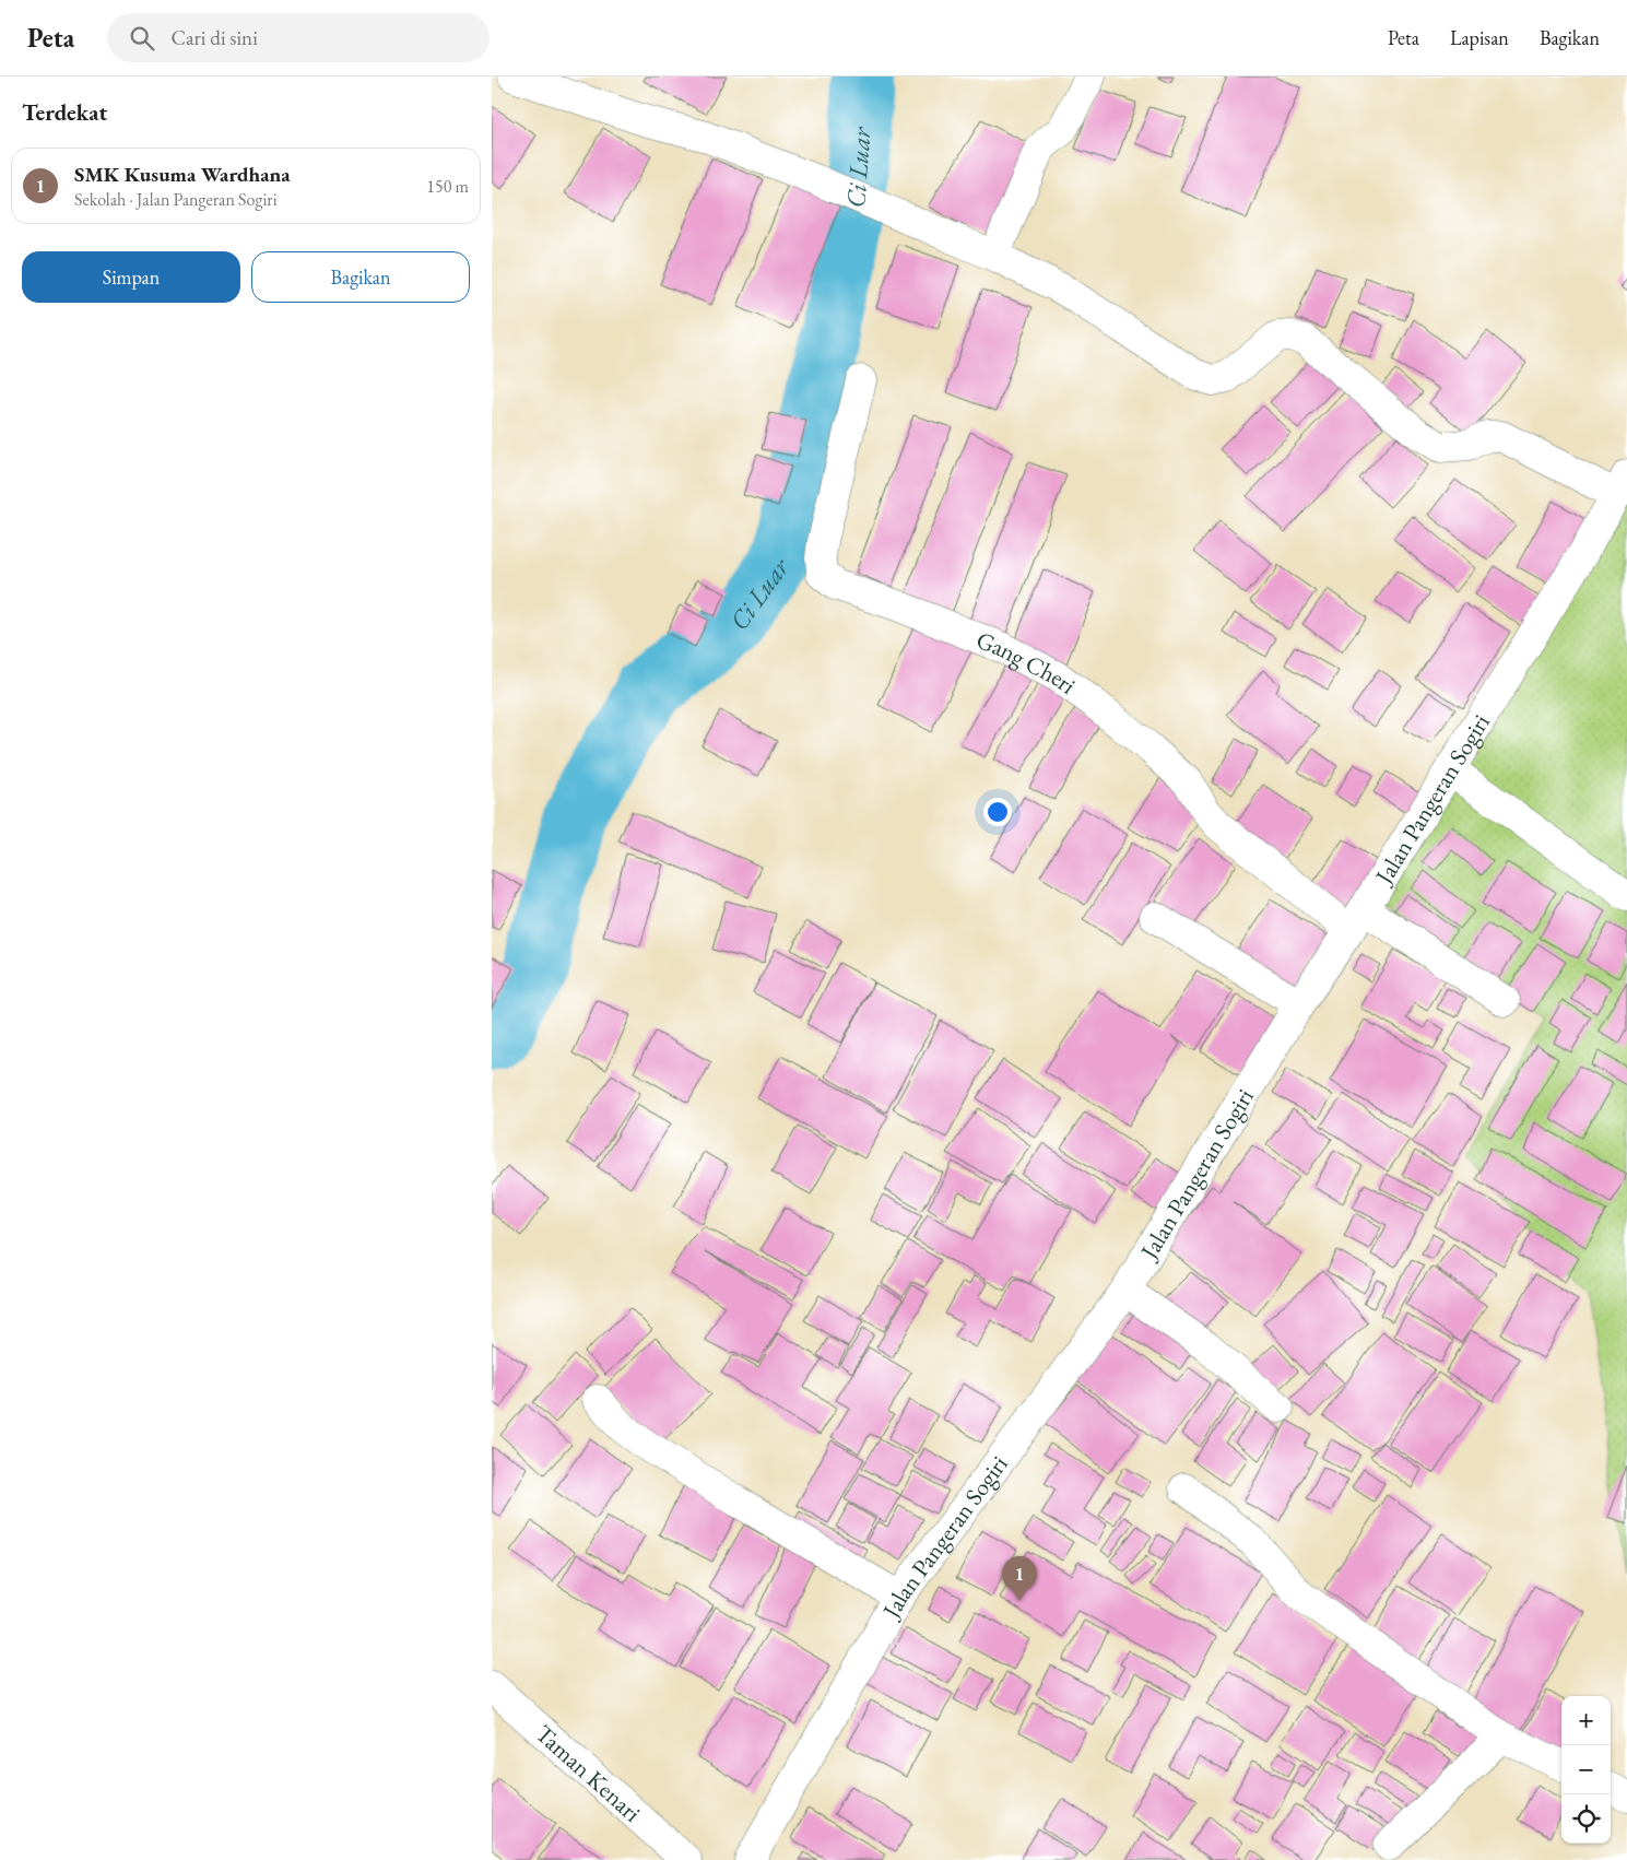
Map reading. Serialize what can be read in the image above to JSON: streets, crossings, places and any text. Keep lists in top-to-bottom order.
{
  "streets": {
    "street": ["Gang Cheri", "Jalan Pangeran Sogiri", "Taman Kenari"]
  },
  "crossings": [
    ["Gang Cheri", "Jalan Pangeran Sogiri"]
  ],
  "water": ["Ci Luar"],
  "page": {
    "header": "Peta",
    "search": "Cari di sini",
    "nav": ["Peta", "Lapisan", "Bagikan"],
    "heading": "Terdekat",
    "list": [
      {
        "mark": "1",
        "name": "SMK Kusuma Wardhana",
        "note": "Sekolah · Jalan Pangeran Sogiri",
        "value": "150 m"
      }
    ],
    "buttons": ["Simpan", "Bagikan"],
    "pins": "1",
    "map_buttons": ["+", "−"]
  }
}
